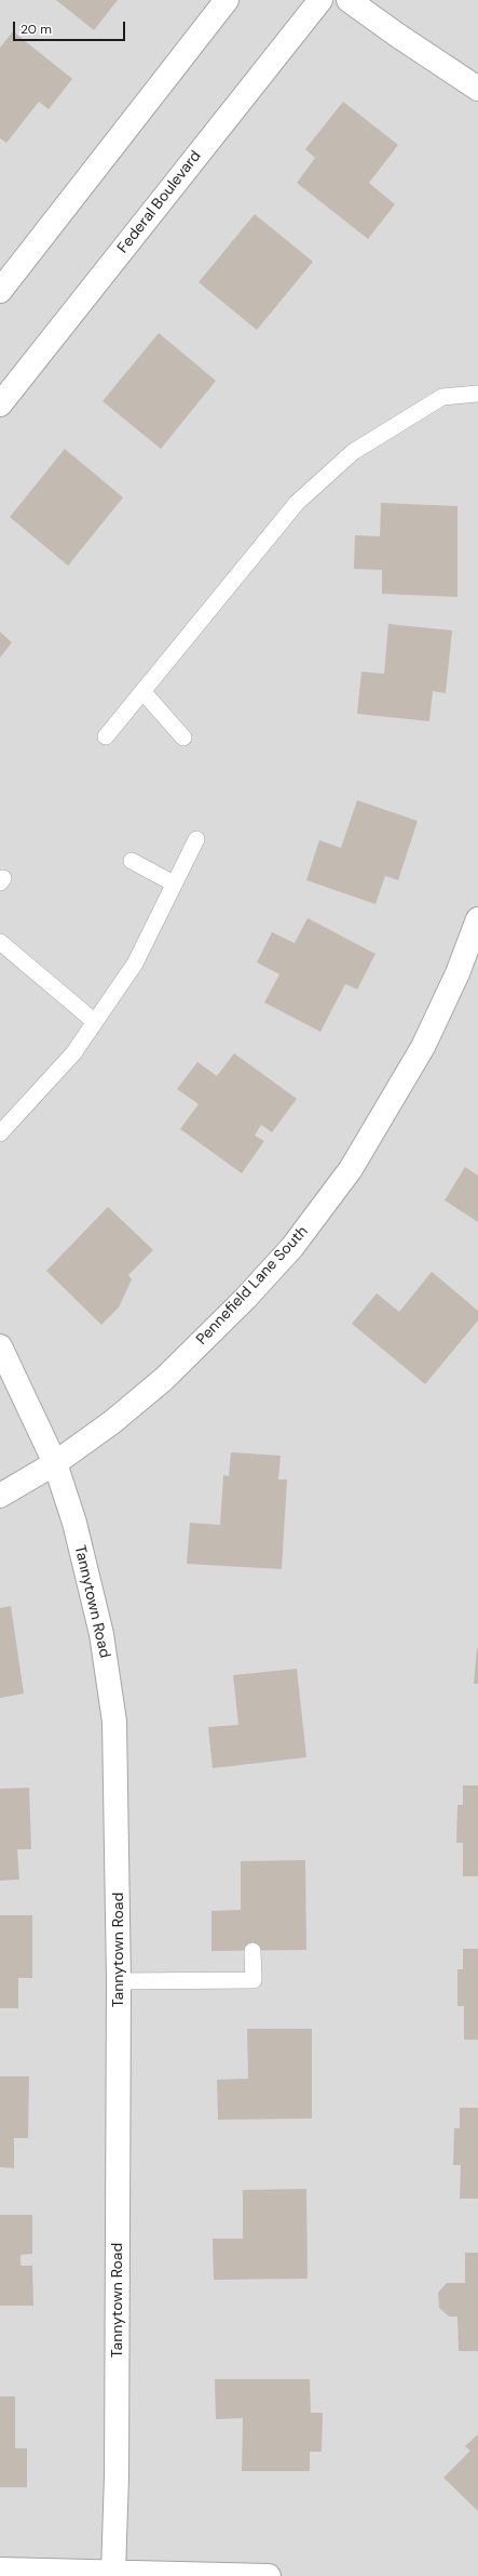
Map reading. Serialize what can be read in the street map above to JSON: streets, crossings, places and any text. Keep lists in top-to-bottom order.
{
  "streets": {
    "street": ["Federal Boulevard", "Pennefield Lane South", "Tannytown Road"]
  },
  "crossings": [
    ["Pennefield Lane South", "Tannytown Road"]
  ],
  "scale_bar": "20 m"
}
